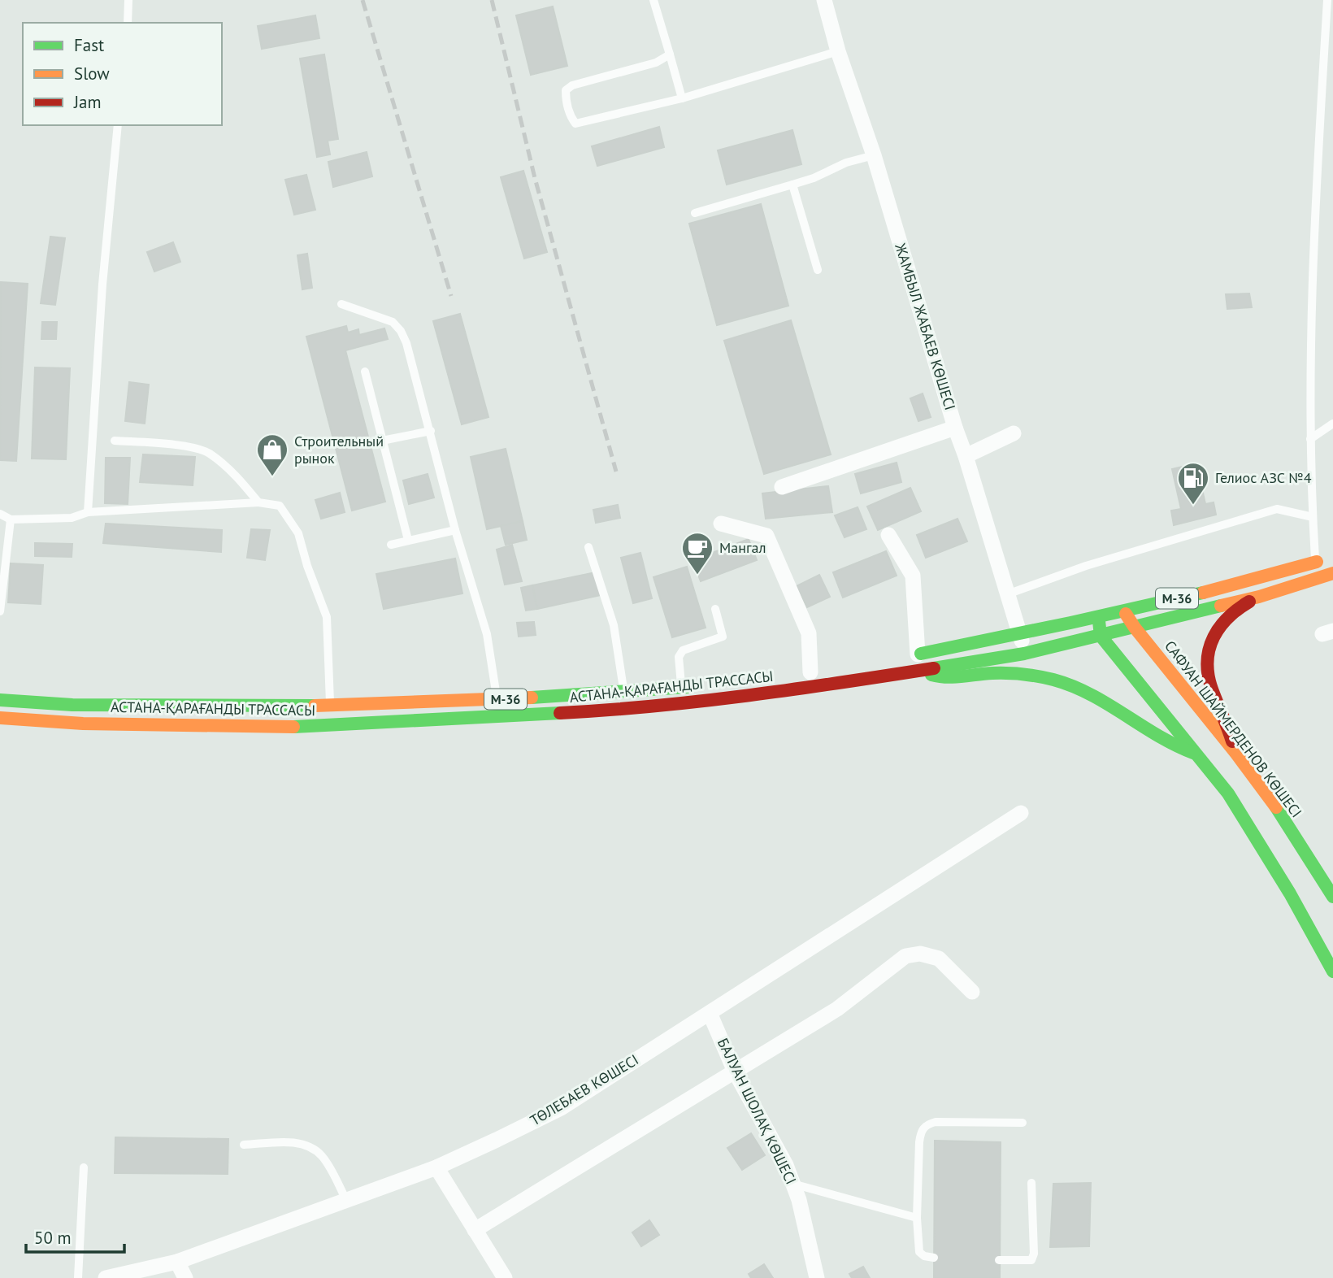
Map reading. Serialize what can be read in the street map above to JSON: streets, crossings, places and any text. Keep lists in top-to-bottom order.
{
  "streets": {
    "main road": ["M-36", "АСТАНА-ҚАРАҒАНДЫ ТРАССАСЫ", "САФУАН ШАЙМЕРДЕНОВ КӨШЕСІ"],
    "street": ["ЖАМБЫЛ ЖАБАЕВ КӨШЕСІ", "ТӨЛЕБАЕВ КӨШЕСІ", "БАЛУАН ШОЛАҚ КӨШЕСІ"]
  },
  "crossings": [
    ["ЖАМБЫЛ ЖАБАЕВ КӨШЕСІ", "АСТАНА-ҚАРАҒАНДЫ ТРАССАСЫ"],
    ["АСТАНА-ҚАРАҒАНДЫ ТРАССАСЫ", "САФУАН ШАЙМЕРДЕНОВ КӨШЕСІ"],
    ["ТӨЛЕБАЕВ КӨШЕСІ", "БАЛУАН ШОЛАҚ КӨШЕСІ"]
  ],
  "places": {
    "shop": ["Строительный рынок"],
    "fuel station": ["Гелиос АЗС №4"],
    "cafe": ["Мангал"]
  },
  "legend": ["Fast", "Slow", "Jam"],
  "scale_bar": "50 m"
}
